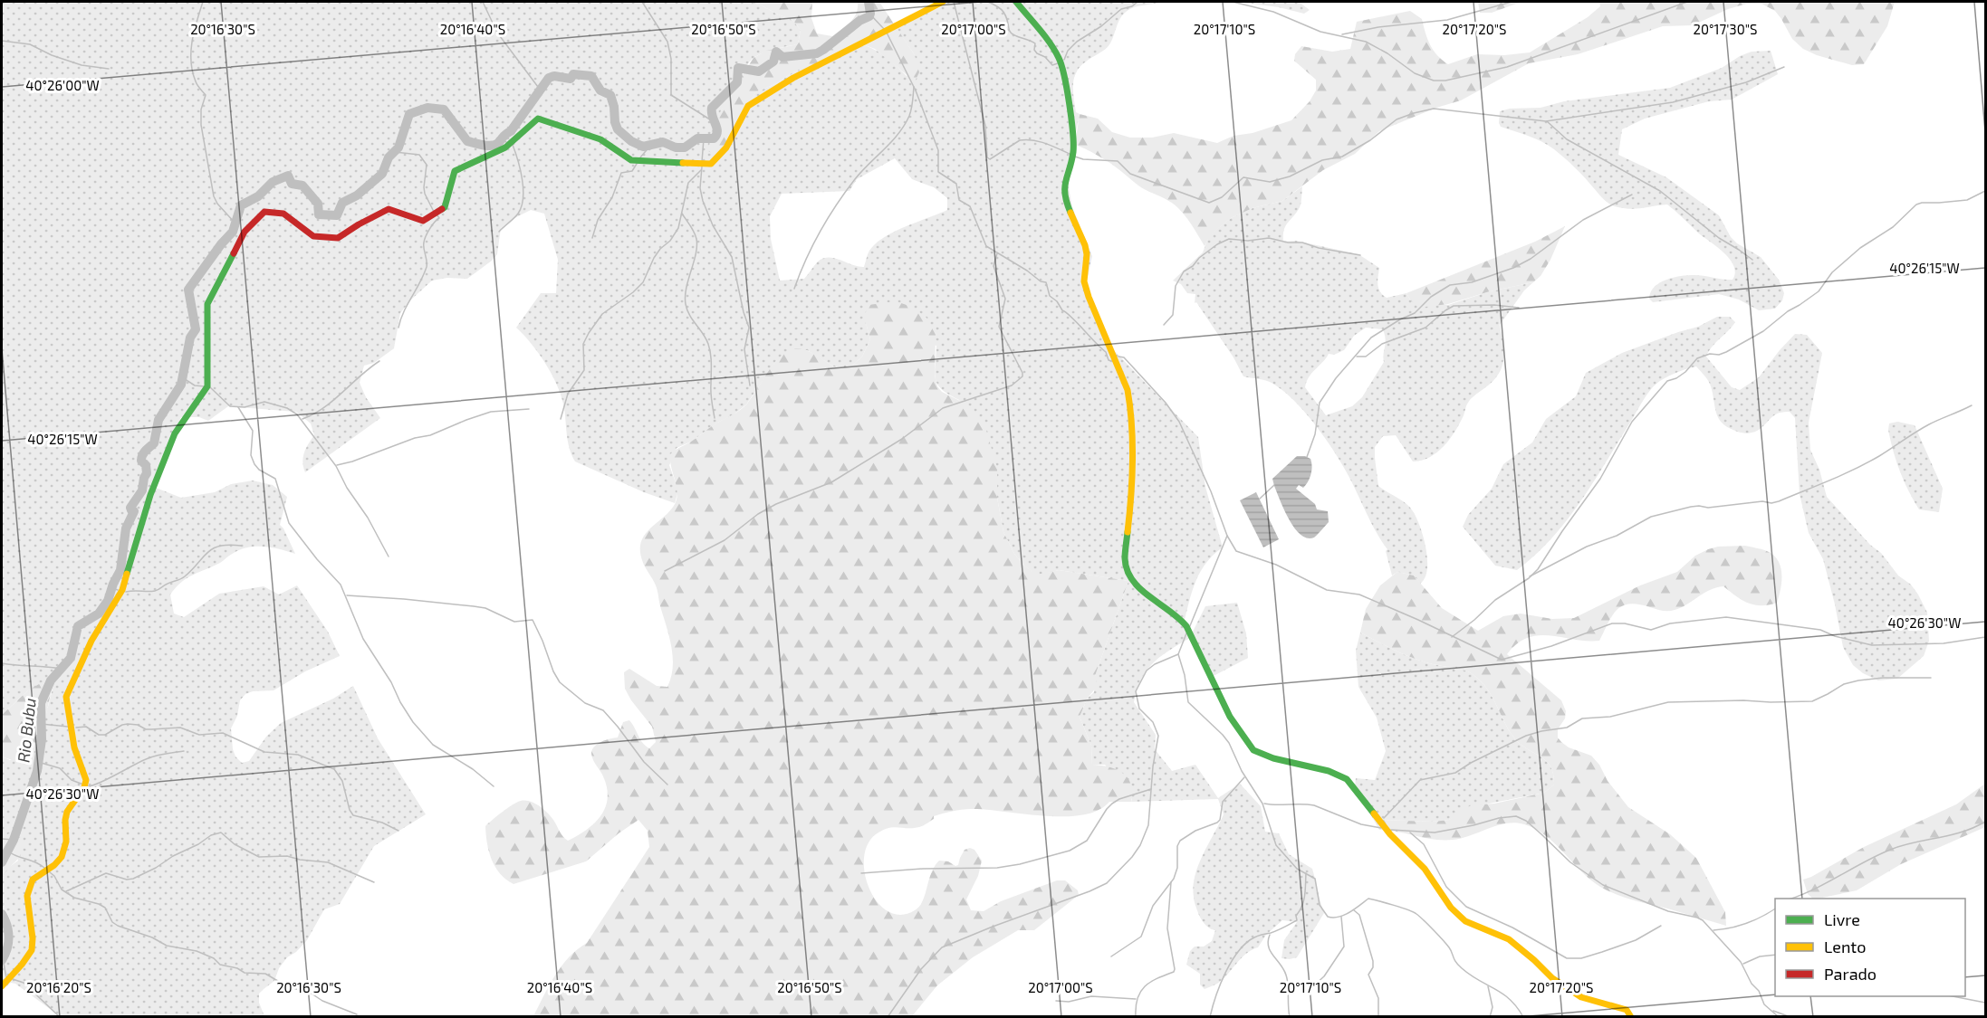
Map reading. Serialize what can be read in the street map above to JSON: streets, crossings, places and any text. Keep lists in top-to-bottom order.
{
  "water": ["Rio Bubu"],
  "legend": ["Livre", "Lento", "Parado"],
  "coordinates": [
    "20°16'30\"S",
    "20°16'40\"S",
    "20°16'50\"S",
    "20°17'00\"S",
    "20°17'10\"S",
    "20°17'20\"S",
    "20°17'30\"S",
    "40°26'00\"W",
    "40°26'15\"W",
    "40°26'30\"W",
    "20°16'20\"S"
  ]
}
